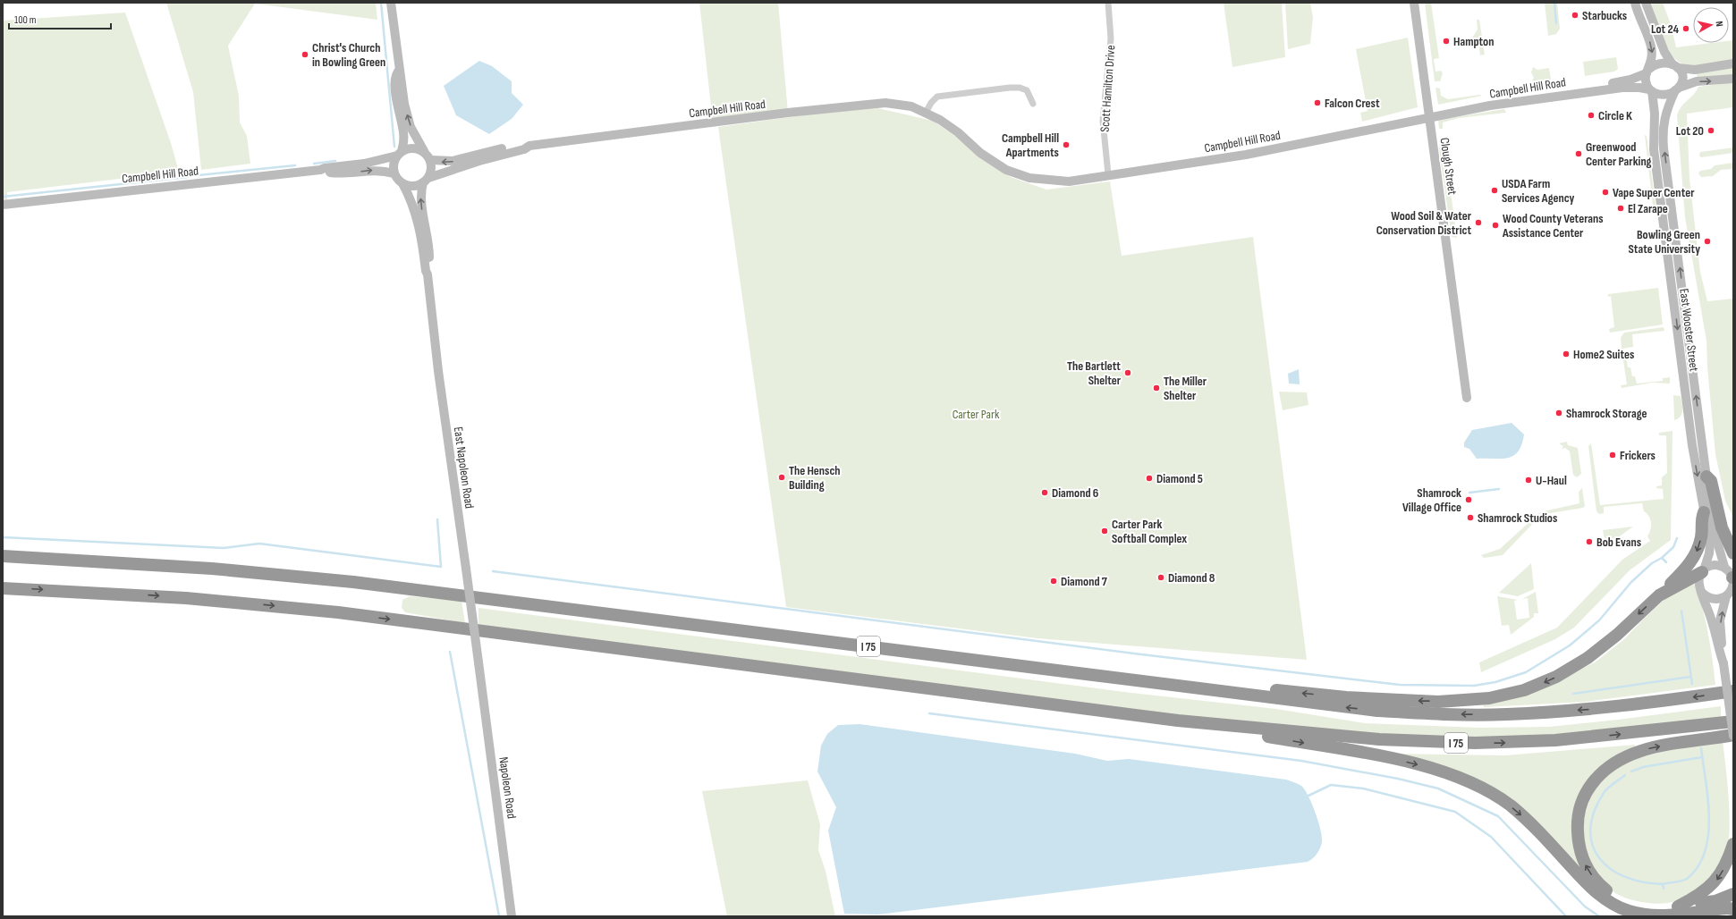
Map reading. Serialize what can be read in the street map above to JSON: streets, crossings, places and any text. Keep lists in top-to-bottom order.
{
  "streets": {
    "highway": ["I 75"],
    "main road": [
      "Campbell Hill Road",
      "Clough Street",
      "East Wooster Street",
      "East Napoleon Road",
      "Napoleon Road"
    ],
    "street": ["Scott Hamilton Drive"]
  },
  "crossings": [
    ["Campbell Hill Road", "Scott Hamilton Drive"],
    ["Campbell Hill Road", "Clough Street"],
    ["Campbell Hill Road", "East Wooster Street"],
    ["Campbell Hill Road", "East Napoleon Road"],
    ["East Napoleon Road", "Napoleon Road"]
  ],
  "parks": ["Carter Park"],
  "places": [
    "Starbucks",
    "Lot 24",
    "Hampton",
    "Christ's Church in Bowling Green",
    "Falcon Crest",
    "Circle K",
    "Lot 20",
    "Campbell Hill Apartments",
    "Greenwood Center Parking",
    "USDA Farm Services Agency",
    "Vape Super Center",
    "El Zarape",
    "Wood Soil & Water Conservation District",
    "Wood County Veterans Assistance Center",
    "Bowling Green State University",
    "Home2 Suites",
    "The Bartlett Shelter",
    "The Miller Shelter",
    "Shamrock Storage",
    "Frickers",
    "The Hensch Building",
    "Diamond 5",
    "U-Haul",
    "Diamond 6",
    "Shamrock Village Office",
    "Shamrock Studios",
    "Carter Park Softball Complex",
    "Bob Evans",
    "Diamond 8",
    "Diamond 7"
  ],
  "scale_bar": "100 m",
  "north": "right"
}
